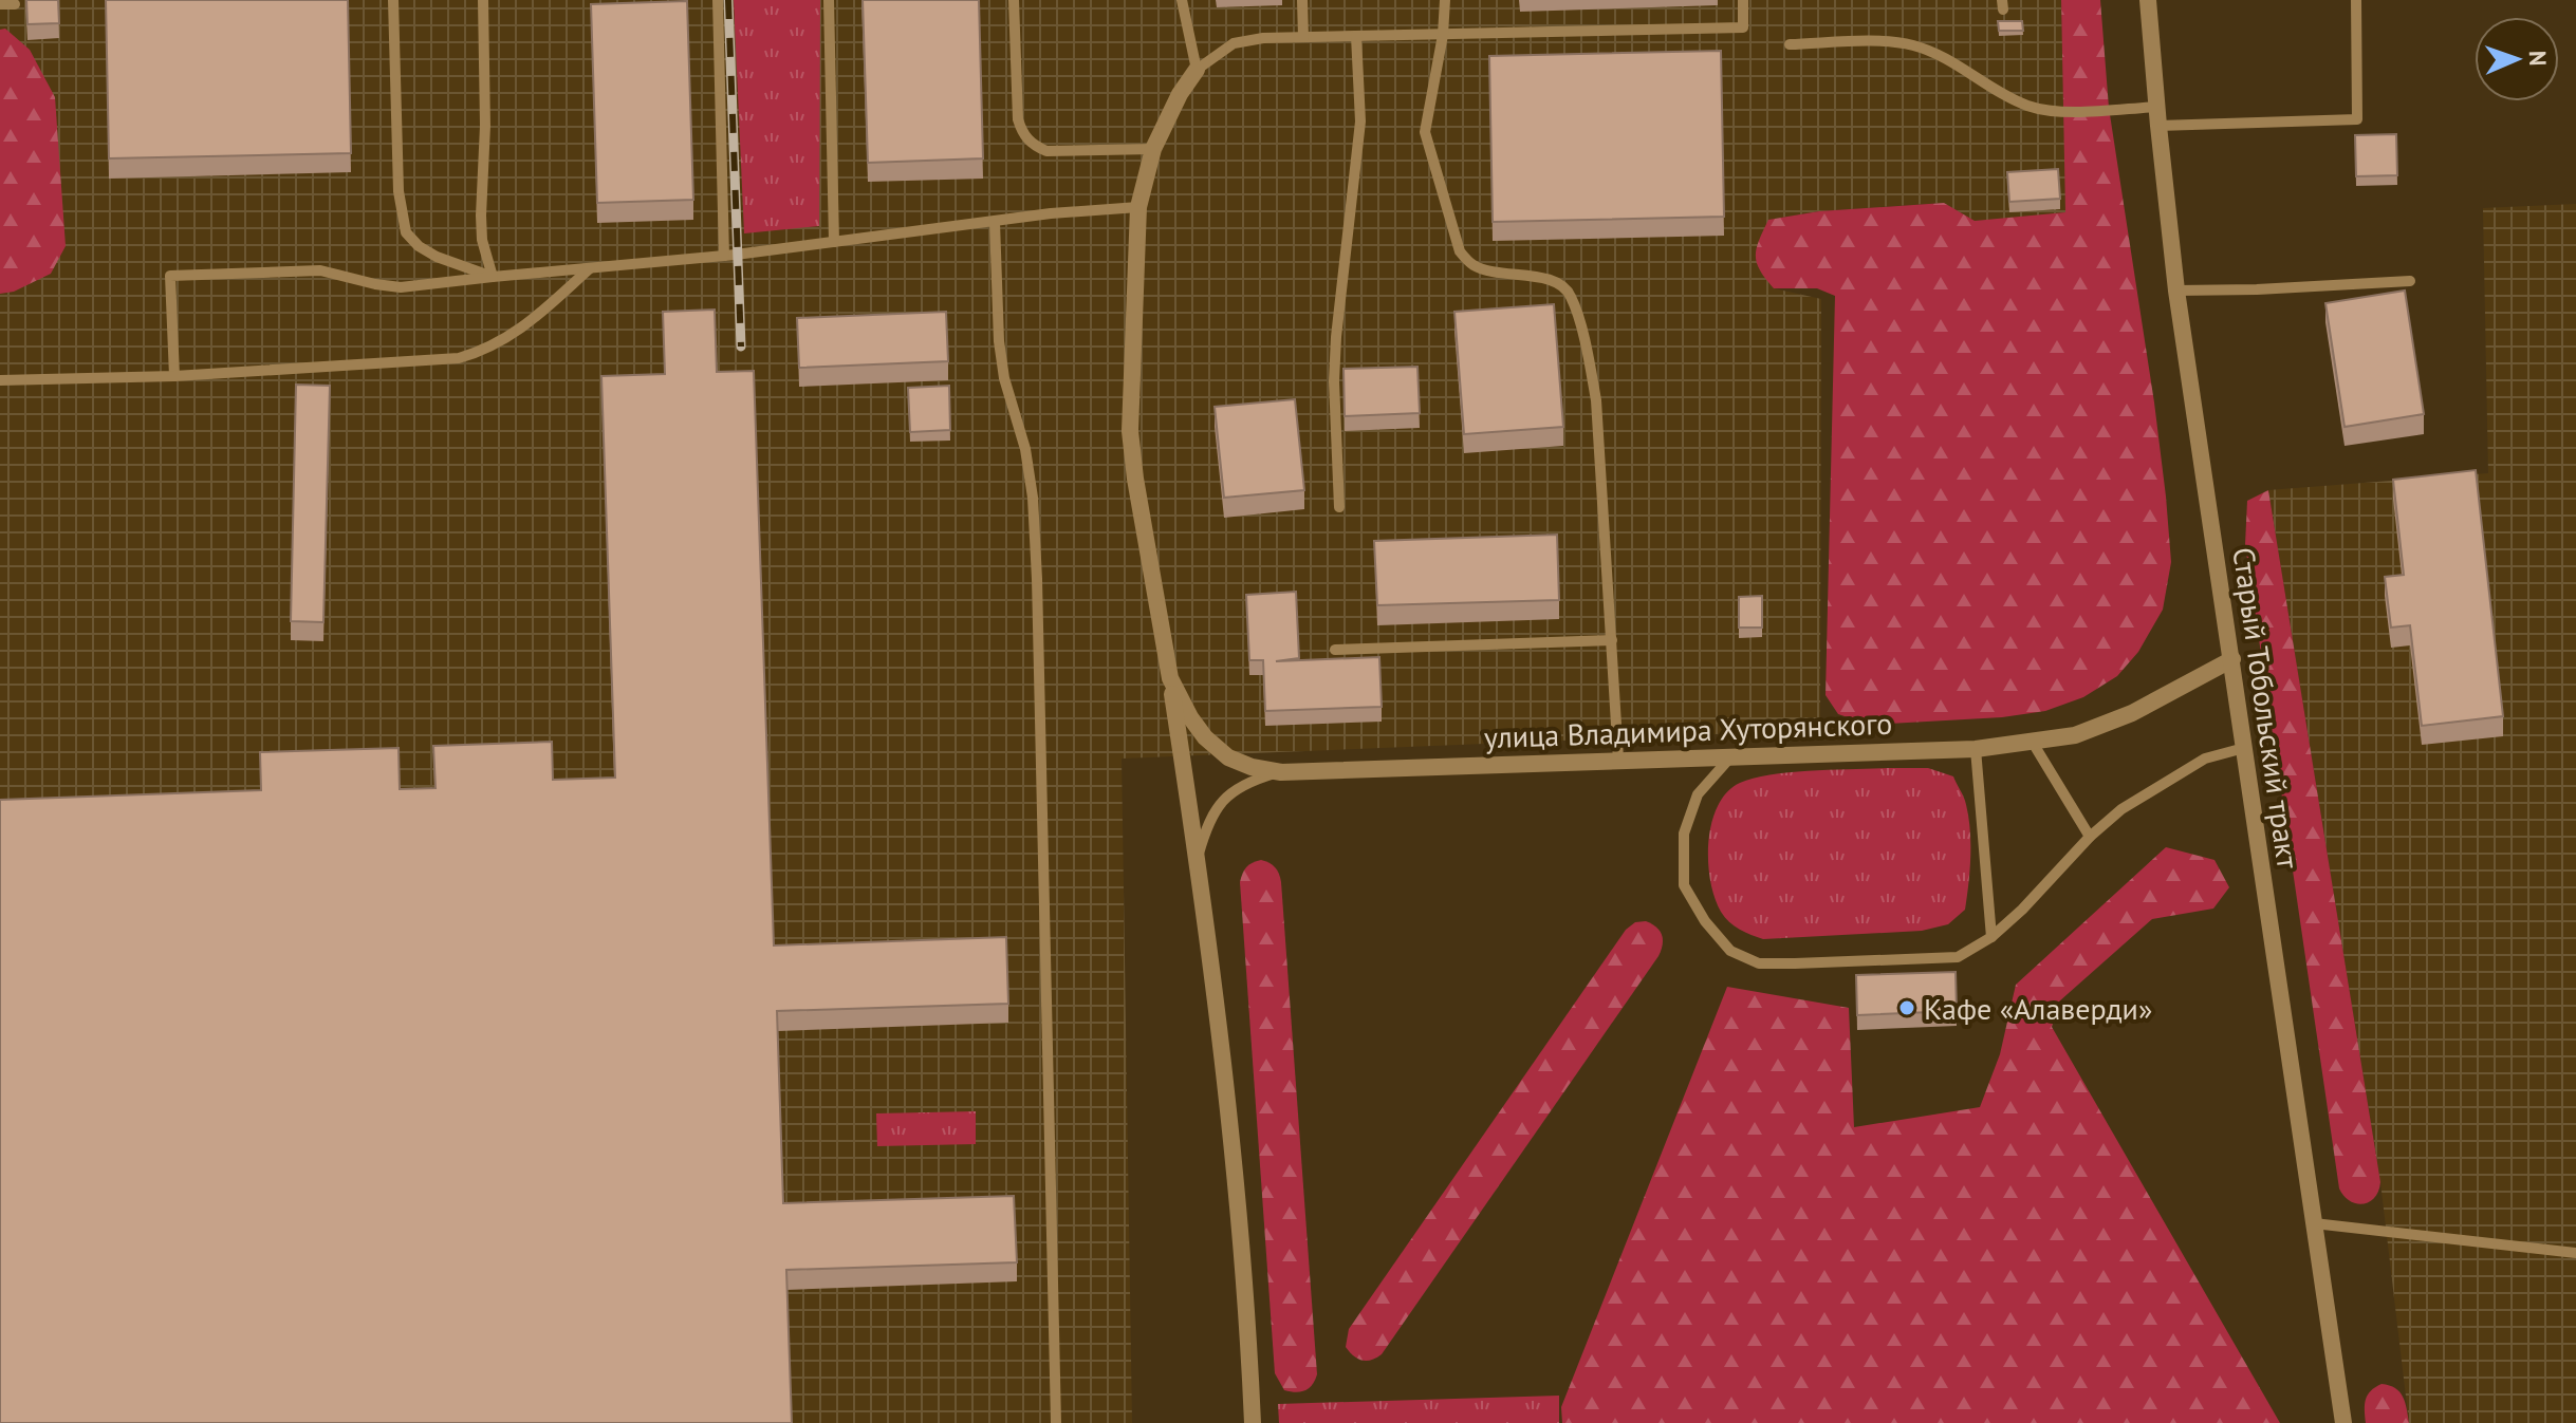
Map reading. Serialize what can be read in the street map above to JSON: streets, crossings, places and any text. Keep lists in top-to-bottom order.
{
  "streets": {
    "street": ["Старый Тобольский тракт", "улица Владимира Хуторянского"]
  },
  "crossings": [
    ["Старый Тобольский тракт", "улица Владимира Хуторянского"]
  ],
  "places": ["Кафе «Алаверди»"],
  "north": "right"
}
